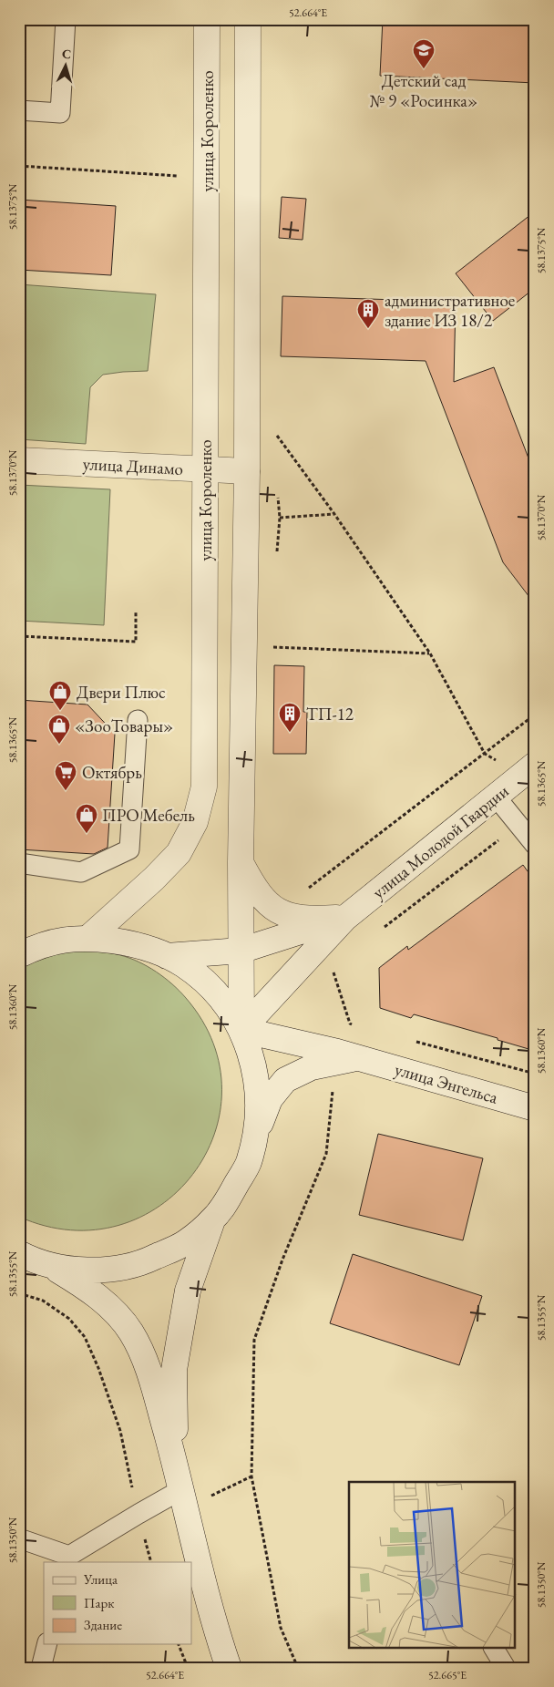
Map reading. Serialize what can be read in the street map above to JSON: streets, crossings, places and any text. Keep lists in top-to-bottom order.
{
  "streets": {
    "street": [
      "улица Короленко",
      "улица Динамо",
      "улица Молодой Гвардии",
      "улица Энгельса"
    ]
  },
  "crossings": [
    ["улица Короленко", "улица Динамо"]
  ],
  "places": {
    "school or university": ["Детский сад № 9 «Росинка»"],
    "building": ["административное здание ИЗ 18/2", "ТП-12"],
    "shop": ["Двери Плюс", "«ЗооТовары»", "ПРО Мебель"],
    "supermarket": ["Октябрь"]
  },
  "legend": ["Улица", "Парк", "Здание"],
  "north": "top",
  "coordinates": [
    "52.664°E",
    "58.1375°N",
    "58.1370°N",
    "58.1365°N",
    "58.1360°N",
    "58.1355°N",
    "58.1350°N",
    "52.665°E"
  ]
}
